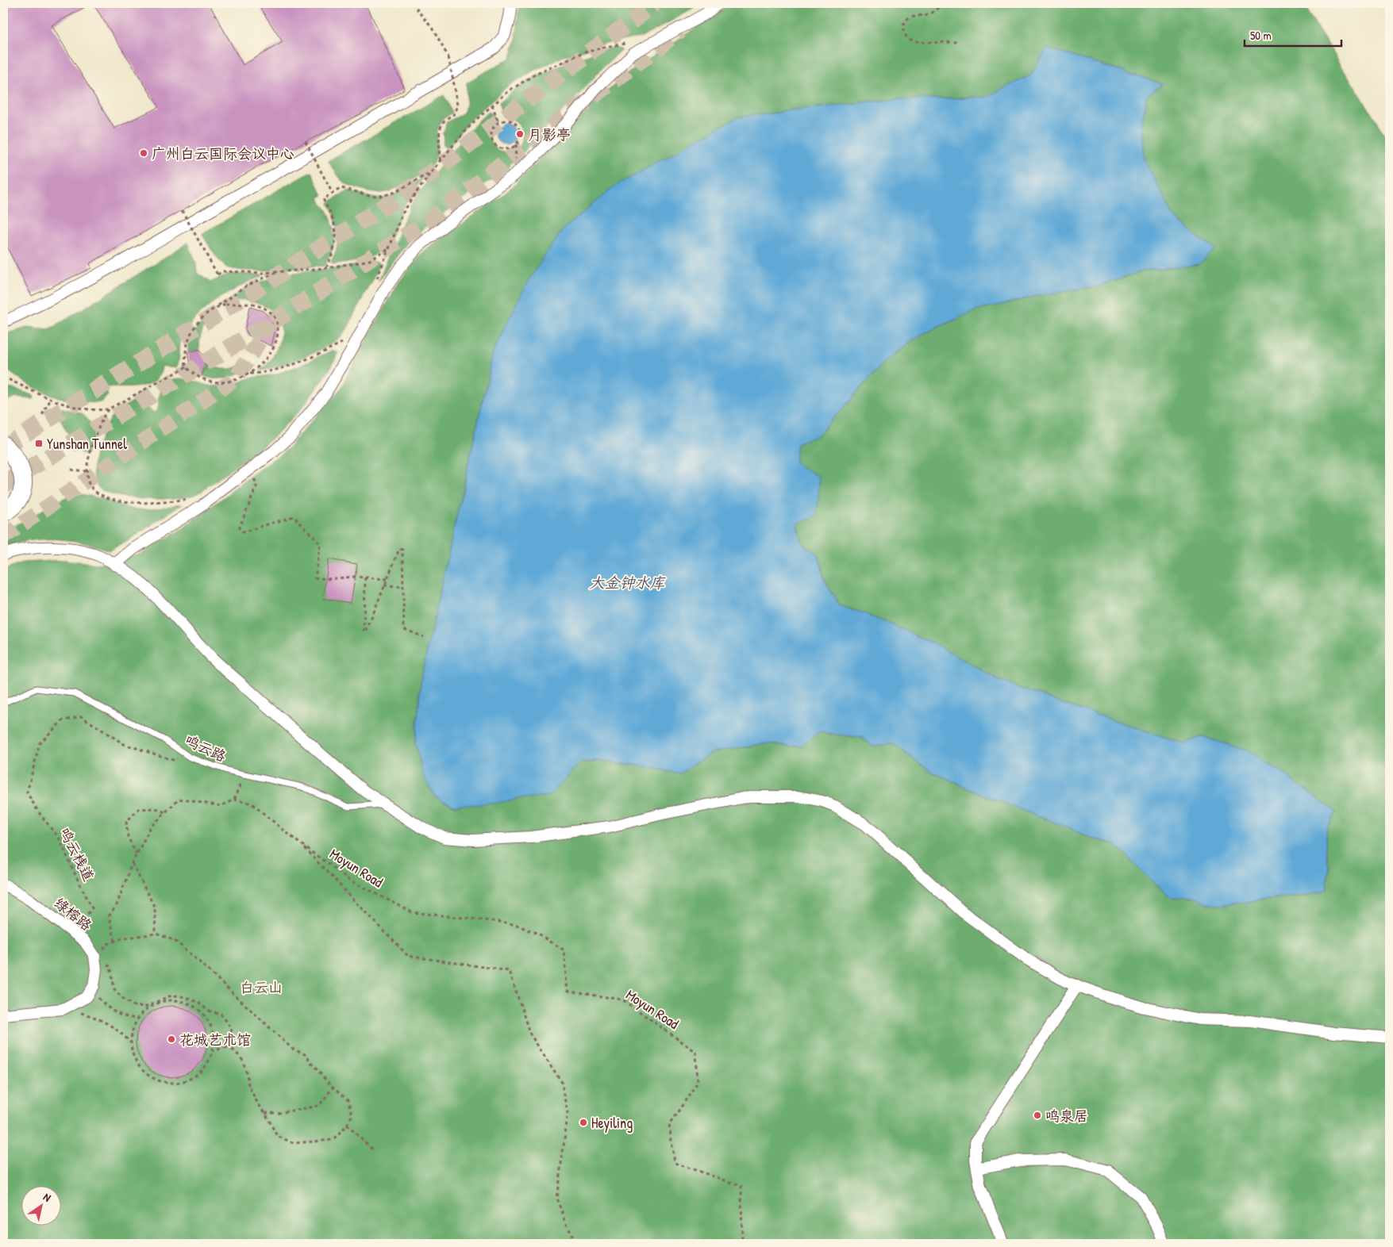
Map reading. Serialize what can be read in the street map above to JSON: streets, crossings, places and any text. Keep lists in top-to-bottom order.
{
  "streets": {
    "street": ["绿榕路"],
    "lane": ["鸣云路"],
    "path": ["鸣云栈道", "Moyun Road"]
  },
  "crossings": [
    ["鸣云路", "鸣云栈道"],
    ["鸣云栈道", "绿榕路"]
  ],
  "water": ["大金钟水库"],
  "parks": ["白云山"],
  "places": {
    "other": [
      "月影亭",
      "广州白云国际会议中心",
      "花城艺术馆",
      "鸣泉居",
      "Heyiling"
    ],
    "transit": ["Yunshan Tunnel"]
  },
  "scale_bar": "50 m",
  "north": "top right"
}
